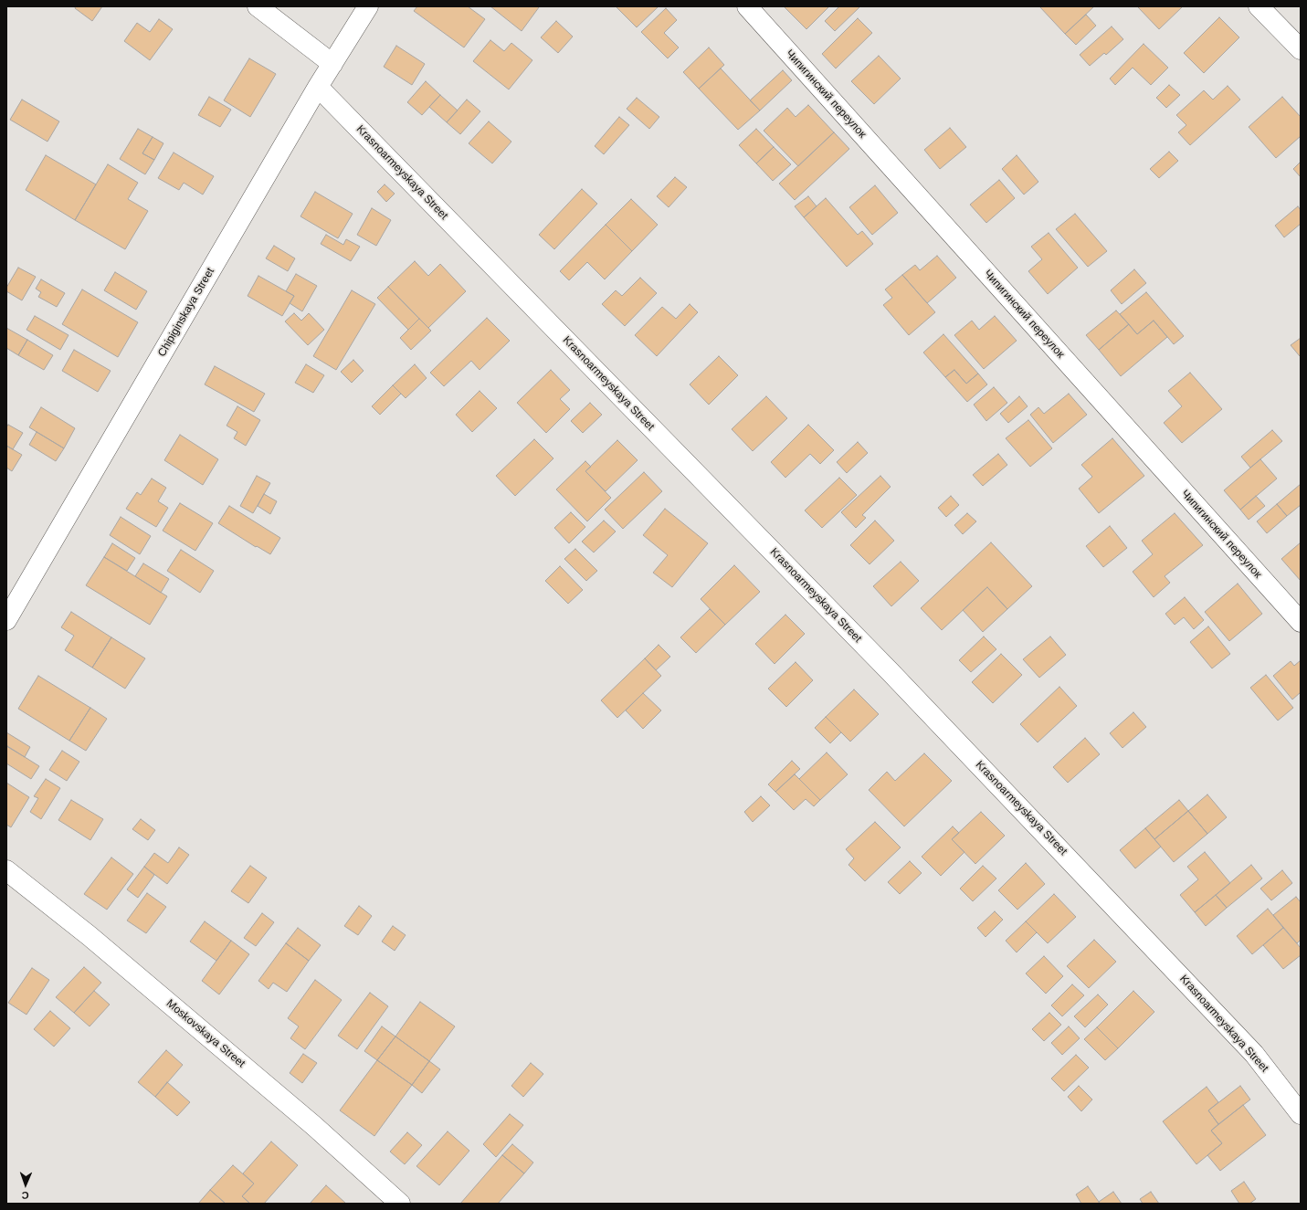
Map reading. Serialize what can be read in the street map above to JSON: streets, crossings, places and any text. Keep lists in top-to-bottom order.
{
  "streets": {
    "street": [
      "Чипигинский переулок",
      "Krasnoarmeyskaya Street",
      "Chipiginskaya Street",
      "Moskovskaya Street"
    ]
  },
  "crossings": [
    ["Krasnoarmeyskaya Street", "Chipiginskaya Street"]
  ],
  "north": "bottom"
}
